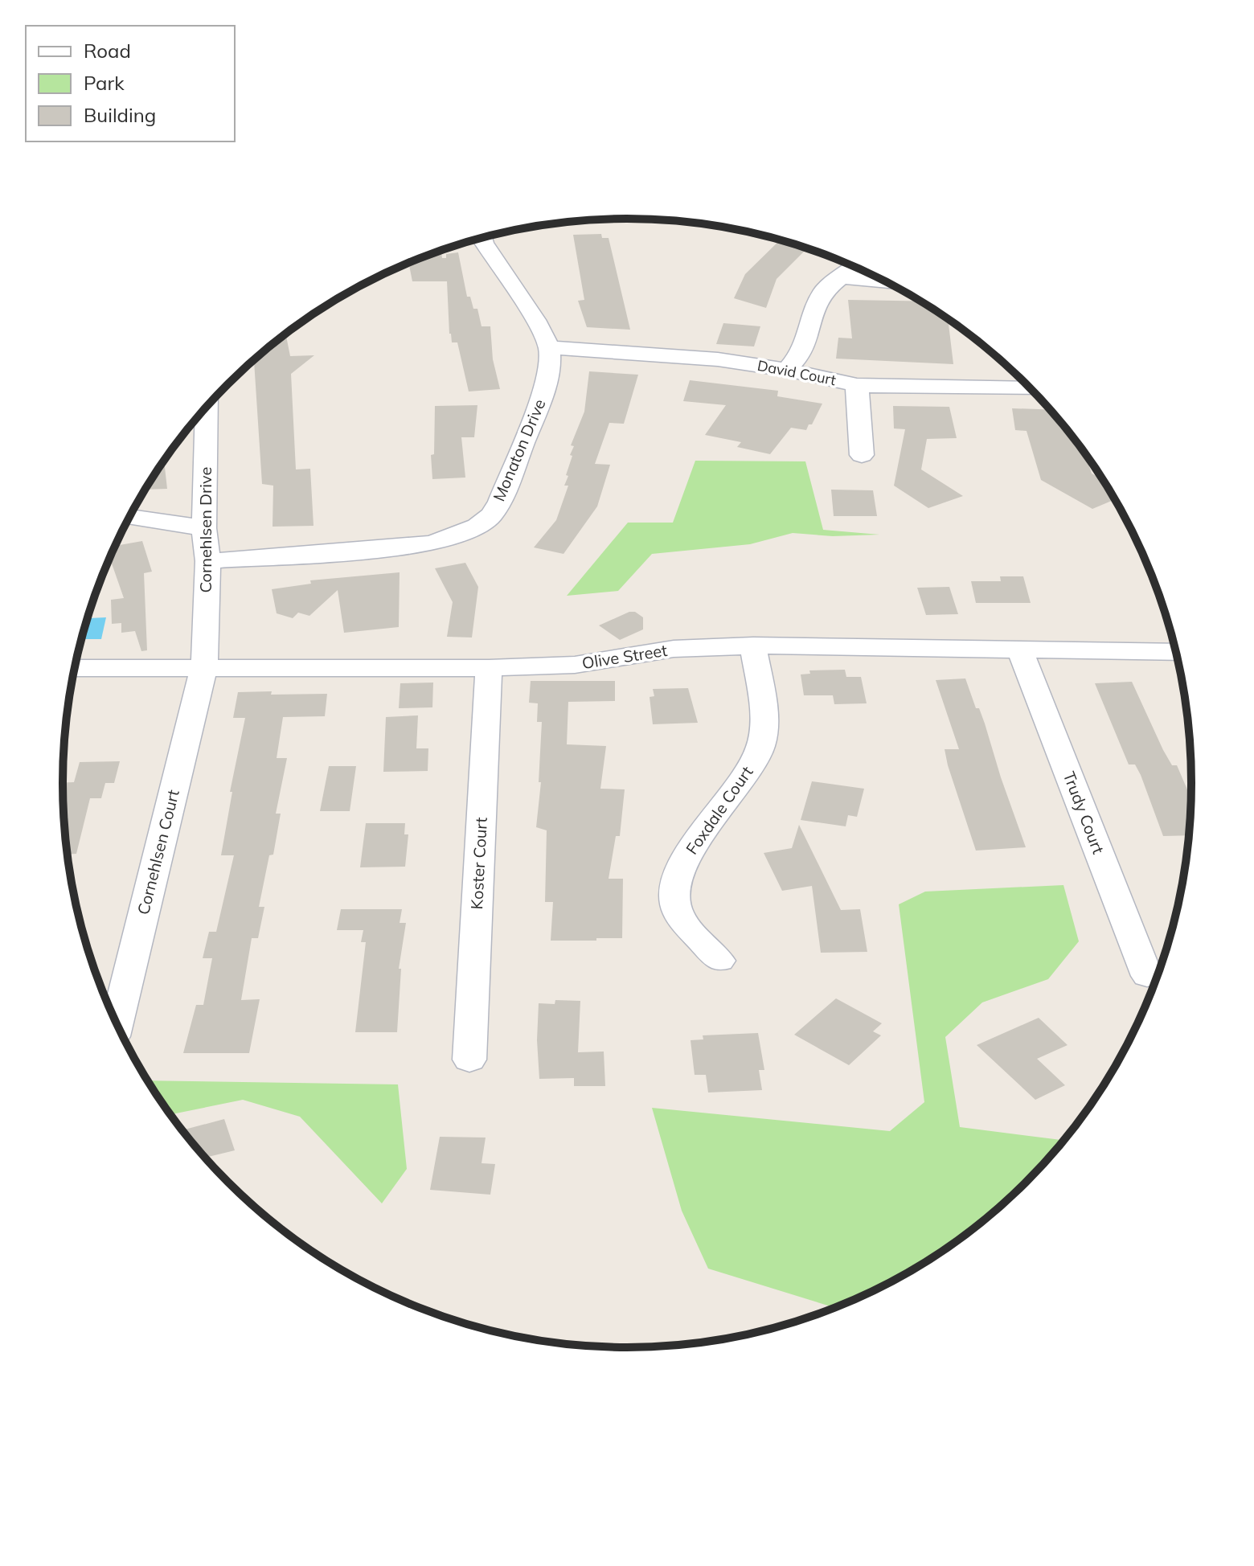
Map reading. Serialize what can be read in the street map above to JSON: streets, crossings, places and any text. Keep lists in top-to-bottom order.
{
  "streets": {
    "street": [
      "David Court",
      "Monaton Drive",
      "Cornehlsen Drive",
      "Olive Street",
      "Foxdale Court",
      "Trudy Court",
      "Cornehlsen Court",
      "Koster Court"
    ]
  },
  "crossings": [
    ["David Court", "Monaton Drive"],
    ["Monaton Drive", "Cornehlsen Drive"],
    ["Cornehlsen Drive", "Olive Street"],
    ["Cornehlsen Drive", "Cornehlsen Court"],
    ["Olive Street", "Foxdale Court"],
    ["Olive Street", "Trudy Court"],
    ["Olive Street", "Cornehlsen Court"],
    ["Olive Street", "Koster Court"]
  ],
  "legend": ["Road", "Park", "Building"]
}
